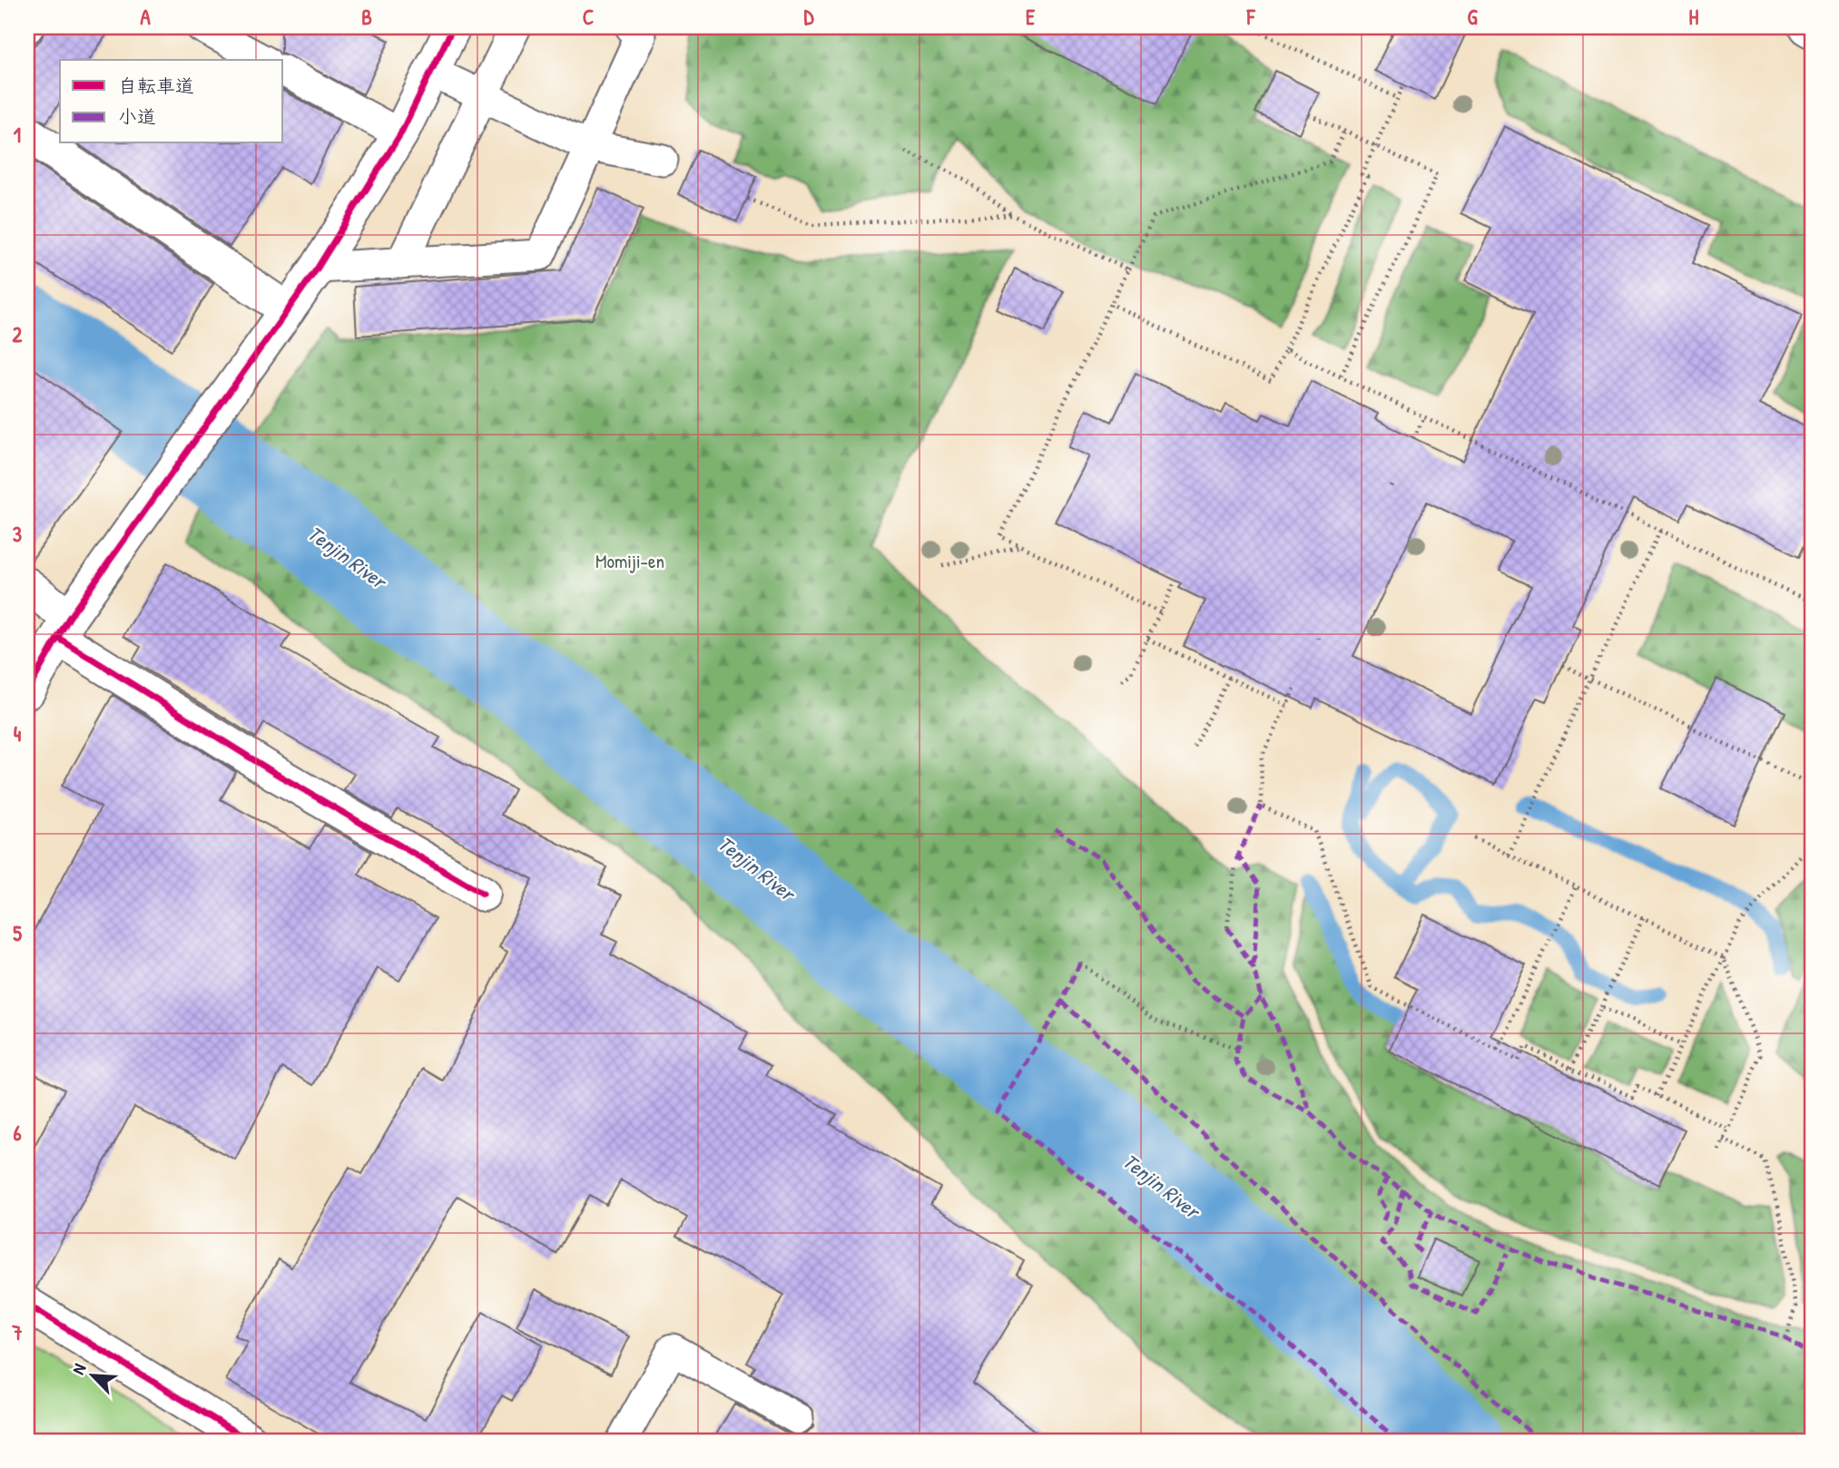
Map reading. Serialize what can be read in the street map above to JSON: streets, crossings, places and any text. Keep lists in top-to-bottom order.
{
  "water": ["Tenjin River"],
  "parks": ["Momiji-en"],
  "legend": ["自転車道", "小道"],
  "north": "top left",
  "grid": {
    "columns": [
      "A",
      "B",
      "C",
      "D",
      "E",
      "F",
      "G",
      "H"
    ],
    "rows": [
      "1",
      "2",
      "3",
      "4",
      "5",
      "6",
      "7"
    ]
  }
}
